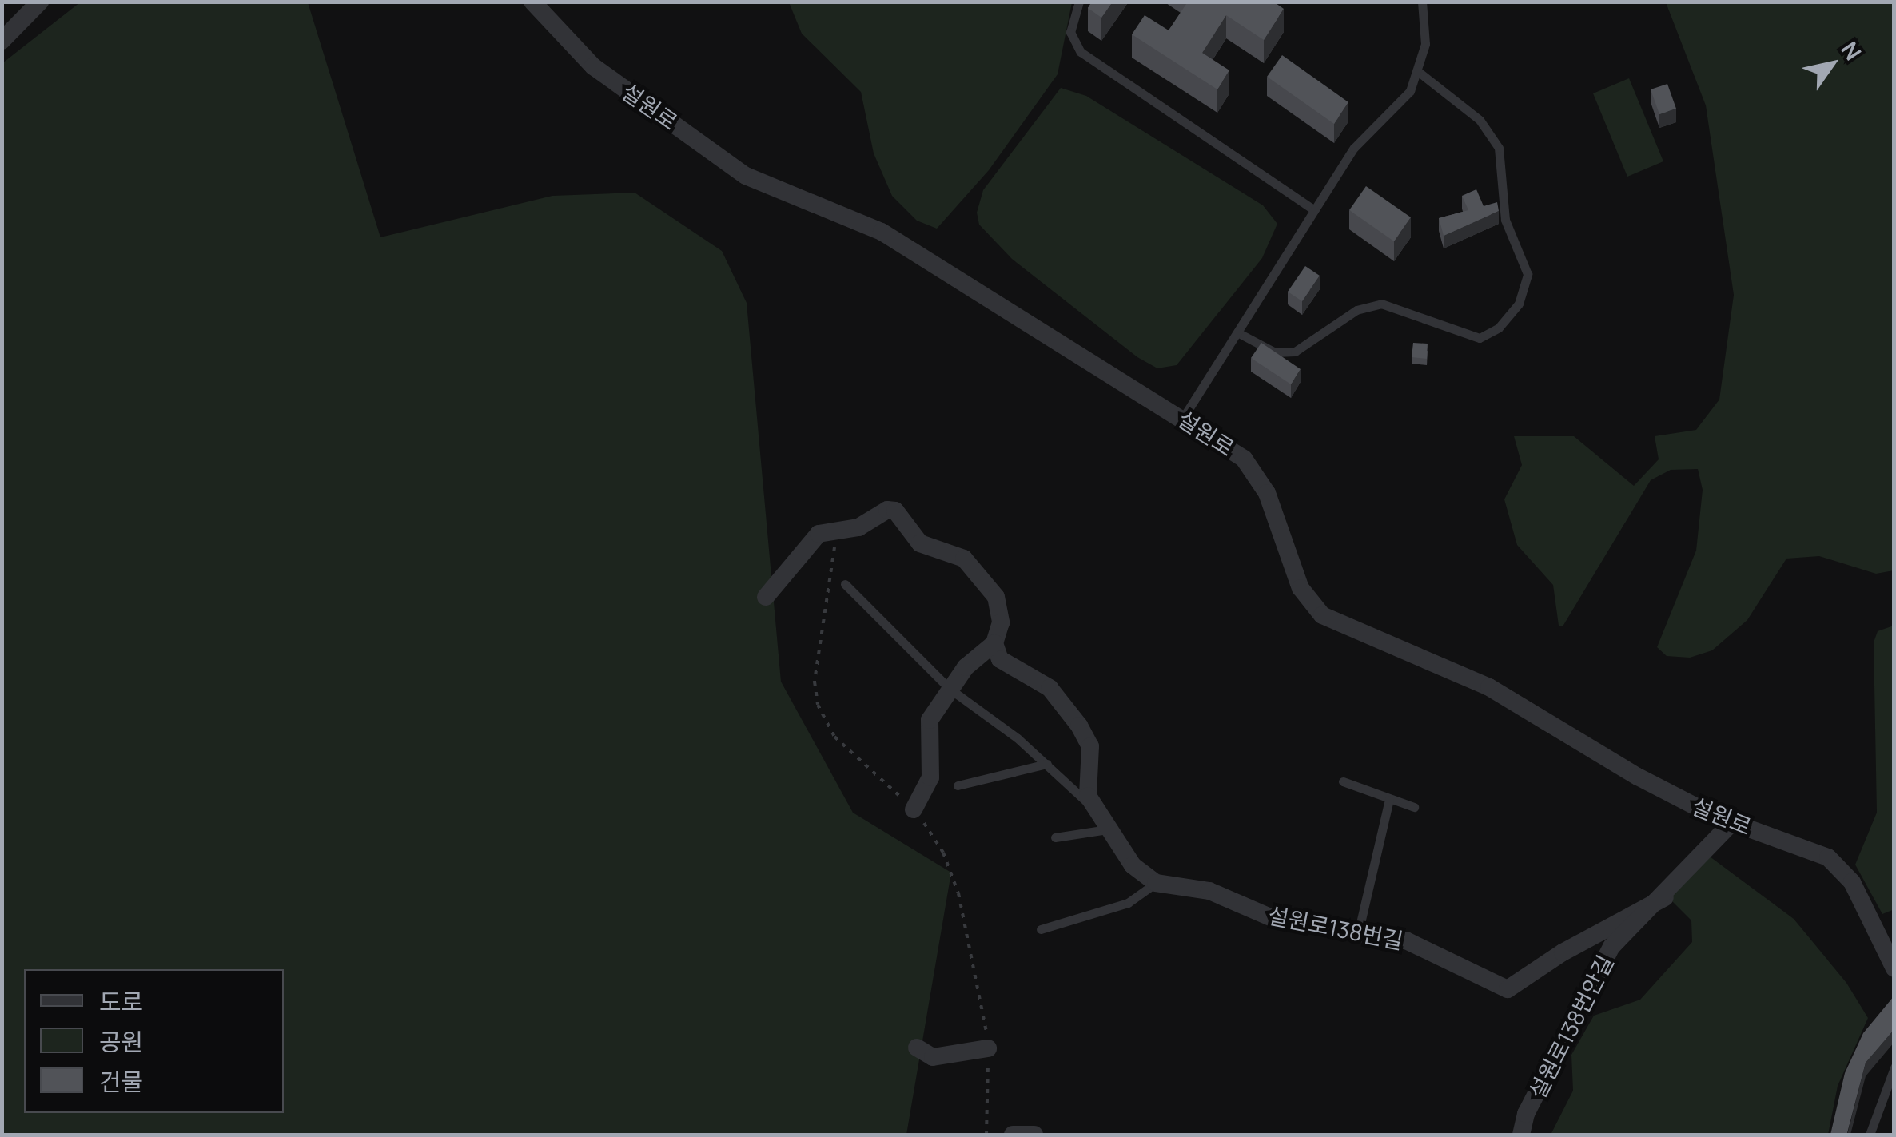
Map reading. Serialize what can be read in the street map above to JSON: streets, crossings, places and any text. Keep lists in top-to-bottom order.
{
  "streets": {
    "street": ["설원로", "설원로138번길", "설원로138번안길"]
  },
  "crossings": [
    ["설원로", "설원로138번안길"],
    ["설원로138번길", "설원로138번안길"]
  ],
  "legend": ["도로", "공원", "건물"],
  "north": "top right"
}
